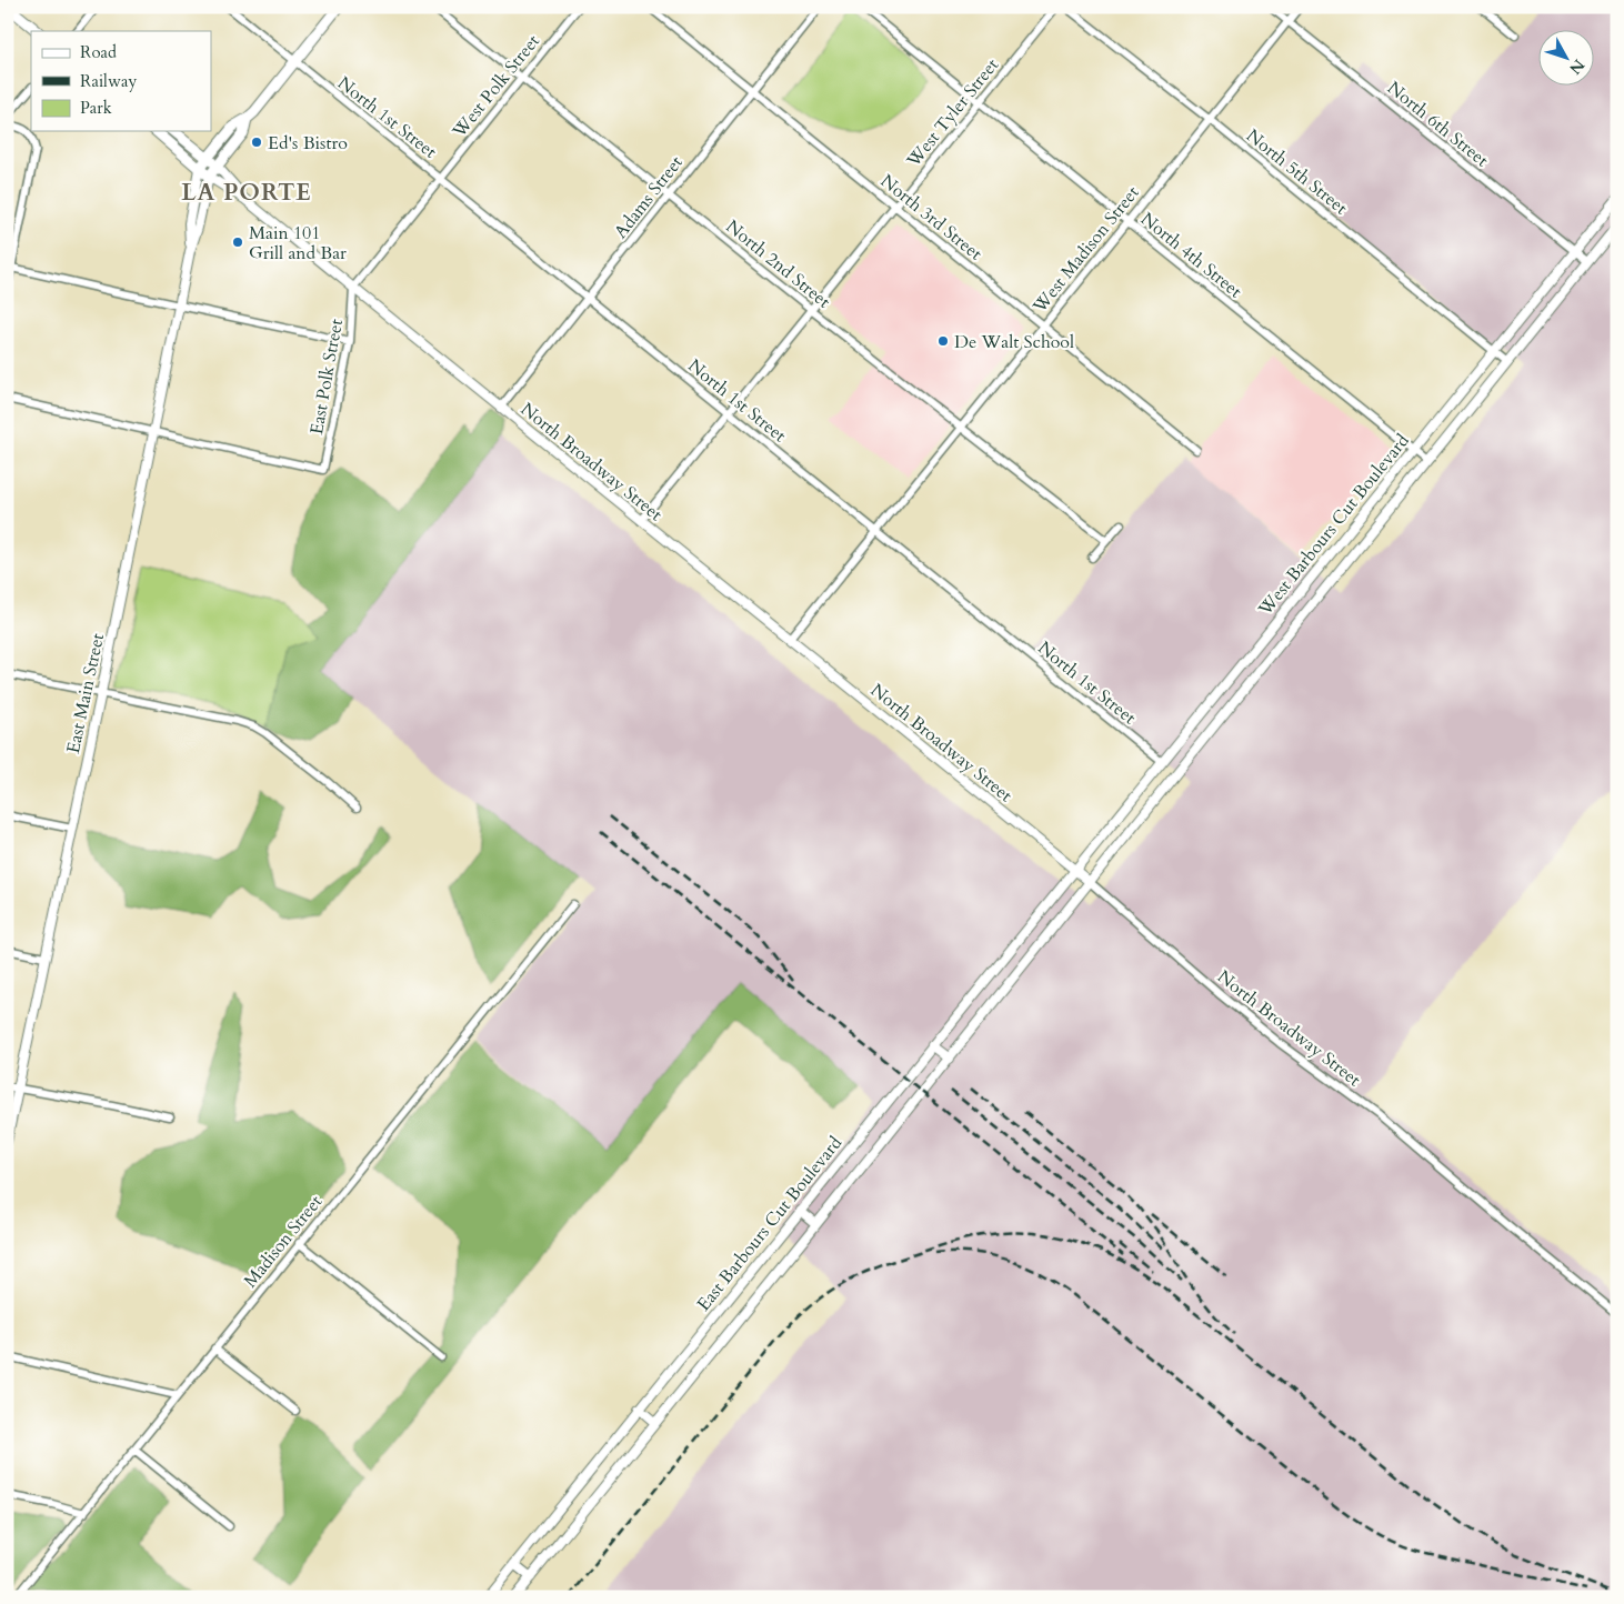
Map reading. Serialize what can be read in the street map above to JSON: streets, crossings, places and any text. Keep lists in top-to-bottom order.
{
  "streets": {
    "street": [
      "West Polk Street",
      "West Tyler Street",
      "North 1st Street",
      "North 6th Street",
      "North 5th Street",
      "Adams Street",
      "North 3rd Street",
      "West Madison Street",
      "North 4th Street",
      "North 2nd Street",
      "East Polk Street",
      "North Broadway Street",
      "West Barbours Cut Boulevard",
      "East Main Street",
      "East Barbours Cut Boulevard",
      "Madison Street"
    ]
  },
  "crossings": [
    ["West Polk Street", "North 1st Street"],
    ["West Polk Street", "North 2nd Street"],
    ["West Polk Street", "East Polk Street"],
    ["West Polk Street", "North Broadway Street"],
    ["West Tyler Street", "North 1st Street"],
    ["West Tyler Street", "North 3rd Street"],
    ["West Tyler Street", "North 4th Street"],
    ["West Tyler Street", "North 2nd Street"],
    ["West Tyler Street", "North Broadway Street"],
    ["North 1st Street", "Adams Street"],
    ["North 1st Street", "West Madison Street"],
    ["North 1st Street", "West Barbours Cut Boulevard"],
    ["North 6th Street", "West Madison Street"],
    ["North 6th Street", "West Barbours Cut Boulevard"],
    ["North 5th Street", "West Madison Street"],
    ["North 5th Street", "West Barbours Cut Boulevard"],
    ["Adams Street", "North 3rd Street"],
    ["Adams Street", "North 2nd Street"],
    ["Adams Street", "North Broadway Street"],
    ["North 3rd Street", "West Madison Street"],
    ["West Madison Street", "North 4th Street"],
    ["West Madison Street", "North 2nd Street"],
    ["West Madison Street", "North Broadway Street"],
    ["North 4th Street", "West Barbours Cut Boulevard"],
    ["East Polk Street", "North Broadway Street"],
    ["East Polk Street", "East Main Street"],
    ["North Broadway Street", "West Barbours Cut Boulevard"],
    ["North Broadway Street", "East Main Street"],
    ["North Broadway Street", "East Barbours Cut Boulevard"],
    ["West Barbours Cut Boulevard", "East Barbours Cut Boulevard"]
  ],
  "districts": ["LA PORTE"],
  "places": ["Ed's Bistro", "Main 101 Grill and Bar", "De Walt School"],
  "legend": ["Road", "Railway", "Park"],
  "north": "bottom right"
}
